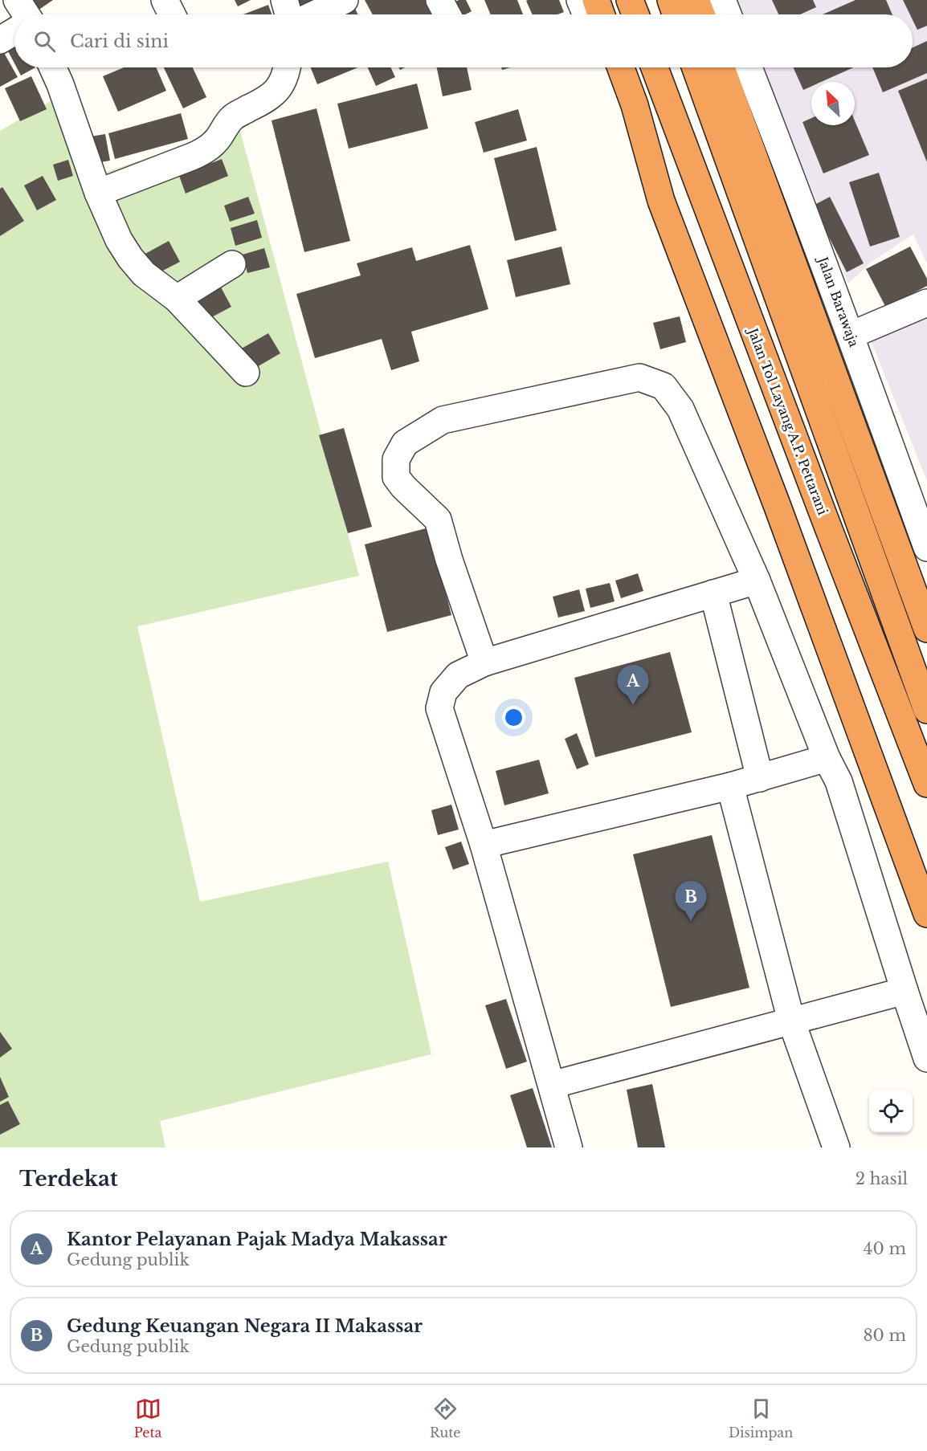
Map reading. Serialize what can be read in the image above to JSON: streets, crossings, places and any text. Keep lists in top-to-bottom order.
{
  "streets": {
    "highway": ["Jalan Tol Layang A.P. Pettarani"],
    "street": ["Jalan Barawaja"]
  },
  "north": "top left",
  "page": {
    "search": "Cari di sini",
    "pins": ["A", "B"],
    "heading": ["Terdekat", "2 hasil"],
    "list": [
      {
        "mark": "A",
        "name": "Kantor Pelayanan Pajak Madya Makassar",
        "note": "Gedung publik",
        "value": "40 m"
      },
      {
        "mark": "B",
        "name": "Gedung Keuangan Negara II Makassar",
        "note": "Gedung publik",
        "value": "80 m"
      }
    ],
    "nav": ["Peta", "Rute", "Disimpan"]
  }
}
